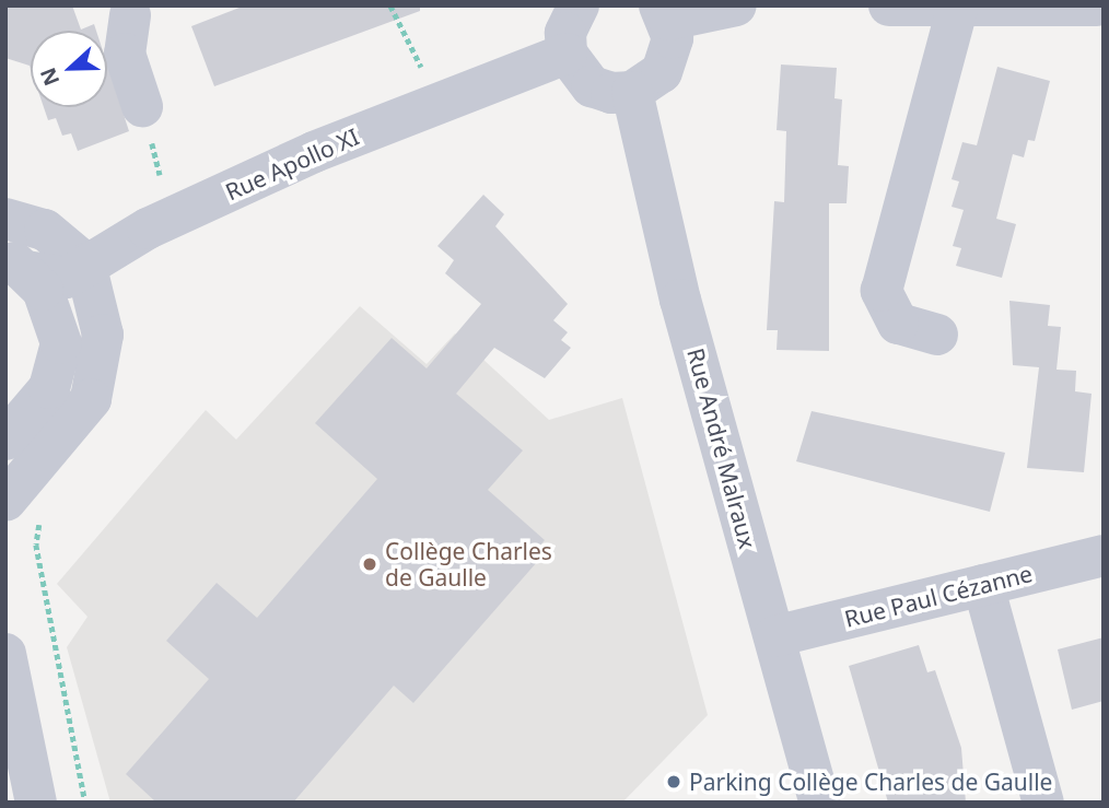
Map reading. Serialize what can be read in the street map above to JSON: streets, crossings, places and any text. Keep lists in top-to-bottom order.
{
  "streets": {
    "street": ["Rue Apollo XI", "Rue André Malraux", "Rue Paul Cézanne"]
  },
  "crossings": [
    ["Rue André Malraux", "Rue Paul Cézanne"]
  ],
  "places": ["Collège Charles de Gaulle", "Parking Collège Charles de Gaulle"],
  "north": "left"
}
